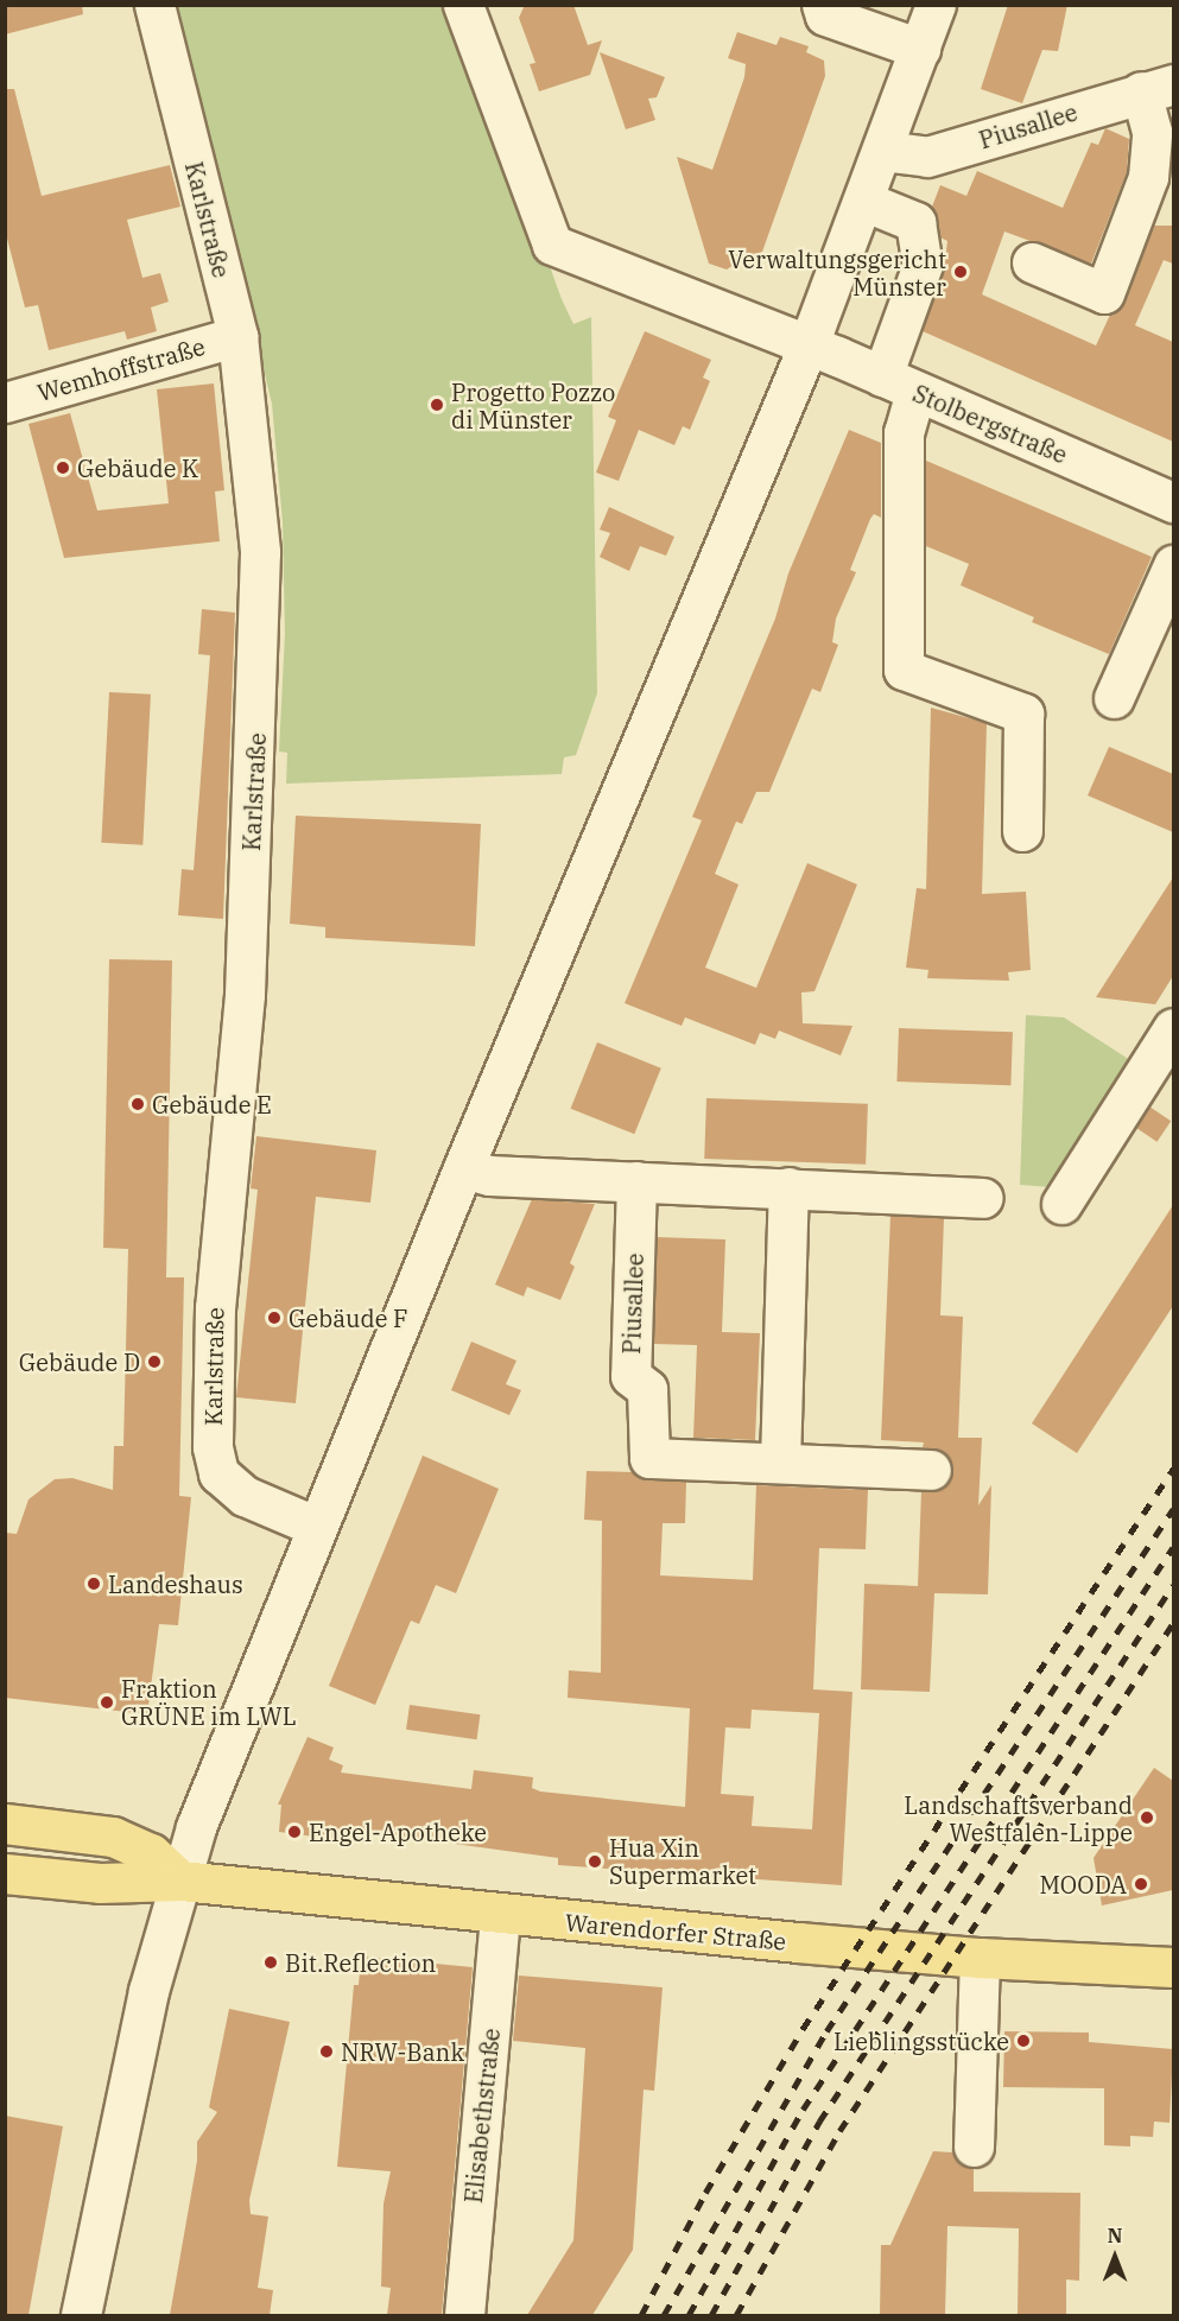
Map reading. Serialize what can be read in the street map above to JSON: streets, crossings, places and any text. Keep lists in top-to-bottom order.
{
  "streets": {
    "main road": ["Warendorfer Straße"],
    "street": [
      "Piusallee",
      "Karlstraße",
      "Wemhoffstraße",
      "Stolbergstraße",
      "Elisabethstraße"
    ]
  },
  "crossings": [
    ["Karlstraße", "Wemhoffstraße"],
    ["Warendorfer Straße", "Elisabethstraße"]
  ],
  "places": [
    "Verwaltungsgericht Münster",
    "Progetto Pozzo di Münster",
    "Gebäude K",
    "Gebäude E",
    "Gebäude F",
    "Gebäude D",
    "Landeshaus",
    "Fraktion GRÜNE im LWL",
    "Landschaftsverband Westfalen-Lippe",
    "Engel-Apotheke",
    "Hua Xin Supermarket",
    "MOODA",
    "Bit.Reflection",
    "Lieblingsstücke",
    "NRW-Bank"
  ],
  "north": "top"
}
